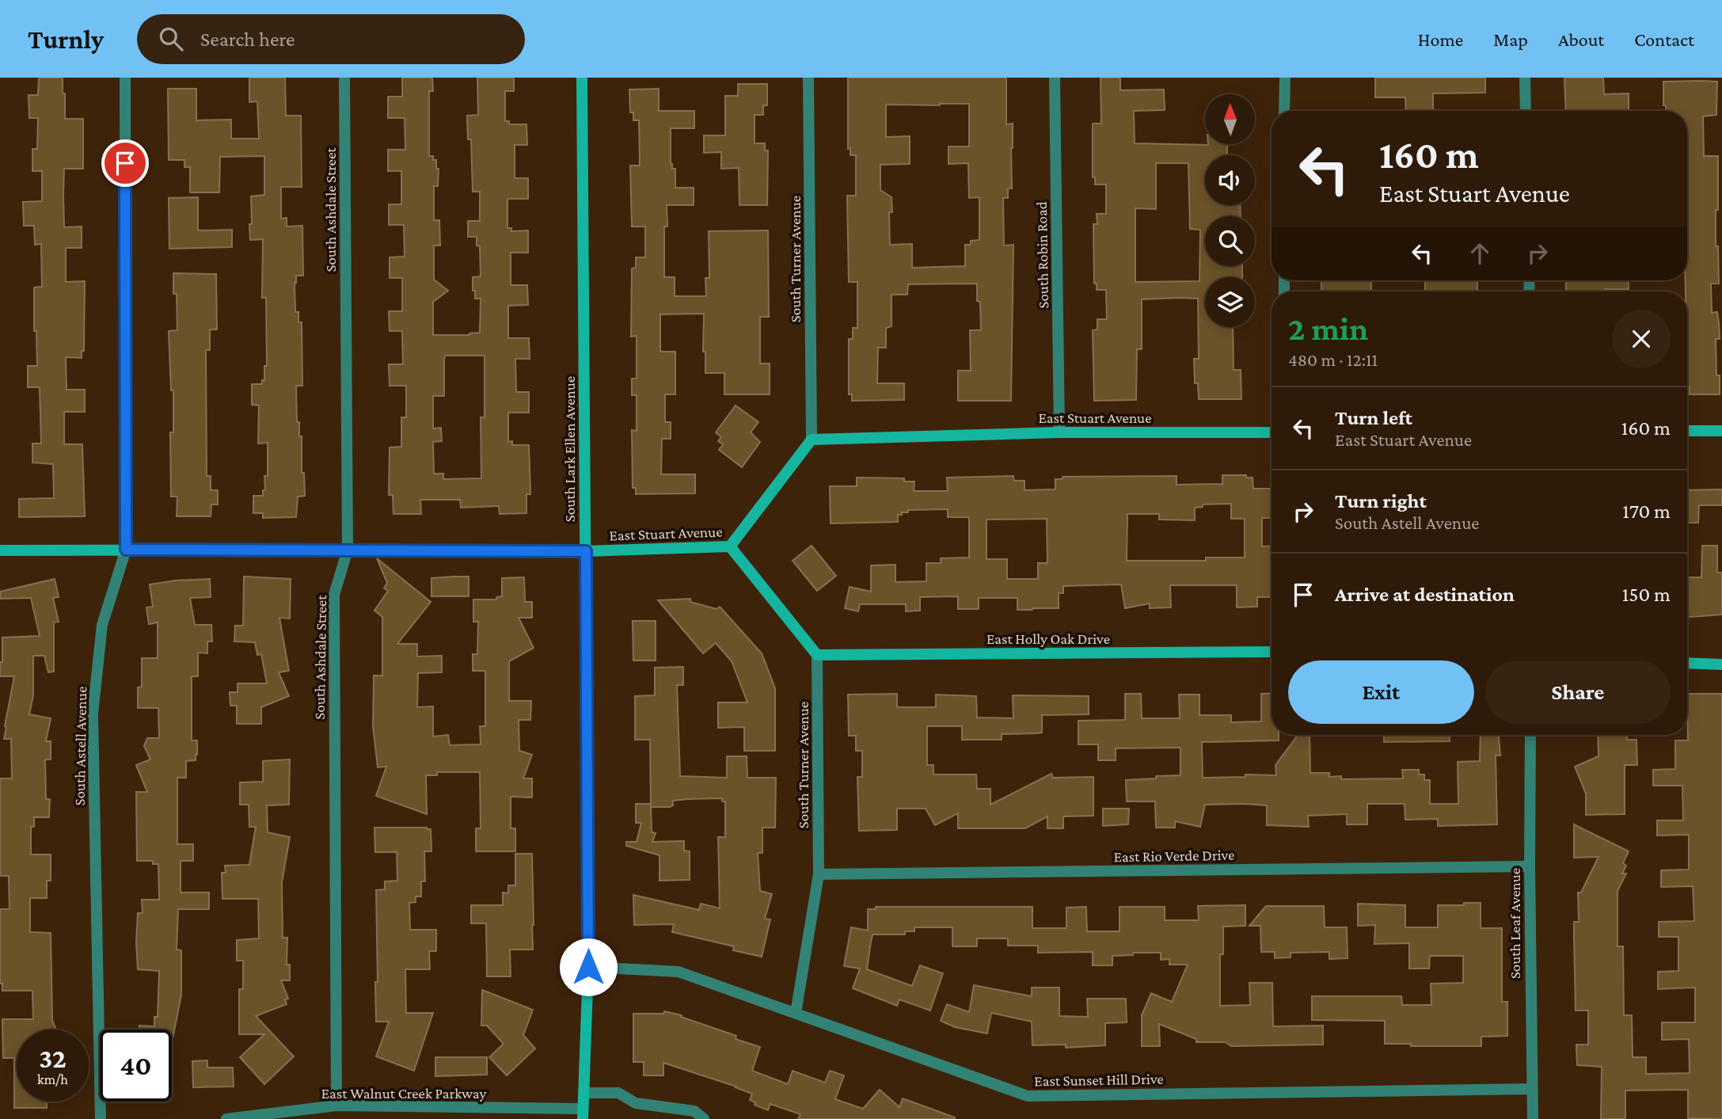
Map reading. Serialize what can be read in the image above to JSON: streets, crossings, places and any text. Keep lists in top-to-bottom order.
{
  "streets": {
    "street": [
      "South Ashdale Street",
      "South Robin Road",
      "South Turner Avenue",
      "East Stuart Avenue",
      "South Lark Ellen Avenue",
      "East Holly Oak Drive",
      "South Astell Avenue",
      "East Rio Verde Drive",
      "South Leaf Avenue",
      "East Sunset Hill Drive",
      "East Walnut Creek Parkway"
    ]
  },
  "crossings": [
    ["South Ashdale Street", "East Stuart Avenue"],
    ["South Ashdale Street", "East Walnut Creek Parkway"],
    ["South Robin Road", "East Stuart Avenue"],
    ["South Turner Avenue", "East Stuart Avenue"],
    ["South Turner Avenue", "East Holly Oak Drive"],
    ["South Turner Avenue", "East Rio Verde Drive"],
    ["South Turner Avenue", "East Sunset Hill Drive"],
    ["East Stuart Avenue", "South Lark Ellen Avenue"],
    ["East Stuart Avenue", "South Astell Avenue"],
    ["South Lark Ellen Avenue", "East Sunset Hill Drive"],
    ["South Lark Ellen Avenue", "East Walnut Creek Parkway"],
    ["East Rio Verde Drive", "South Leaf Avenue"],
    ["South Leaf Avenue", "East Sunset Hill Drive"]
  ],
  "north": "top",
  "page": {
    "header": "Turnly",
    "search": "Search here",
    "nav": [
      "Home",
      "Map",
      "About",
      "Contact"
    ],
    "turn": ["160 m", "East Stuart Avenue"],
    "heading": ["2 min", "480 m · 12:11"],
    "list": [
      {
        "name": "Turn left",
        "note": "East Stuart Avenue",
        "value": "160 m"
      },
      {
        "name": "Turn right",
        "note": "South Astell Avenue",
        "value": "170 m"
      },
      {
        "name": "Arrive at destination",
        "value": "150 m"
      }
    ],
    "buttons": ["Exit", "Share"],
    "speed": "32 km/h",
    "limit": "40"
  }
}
